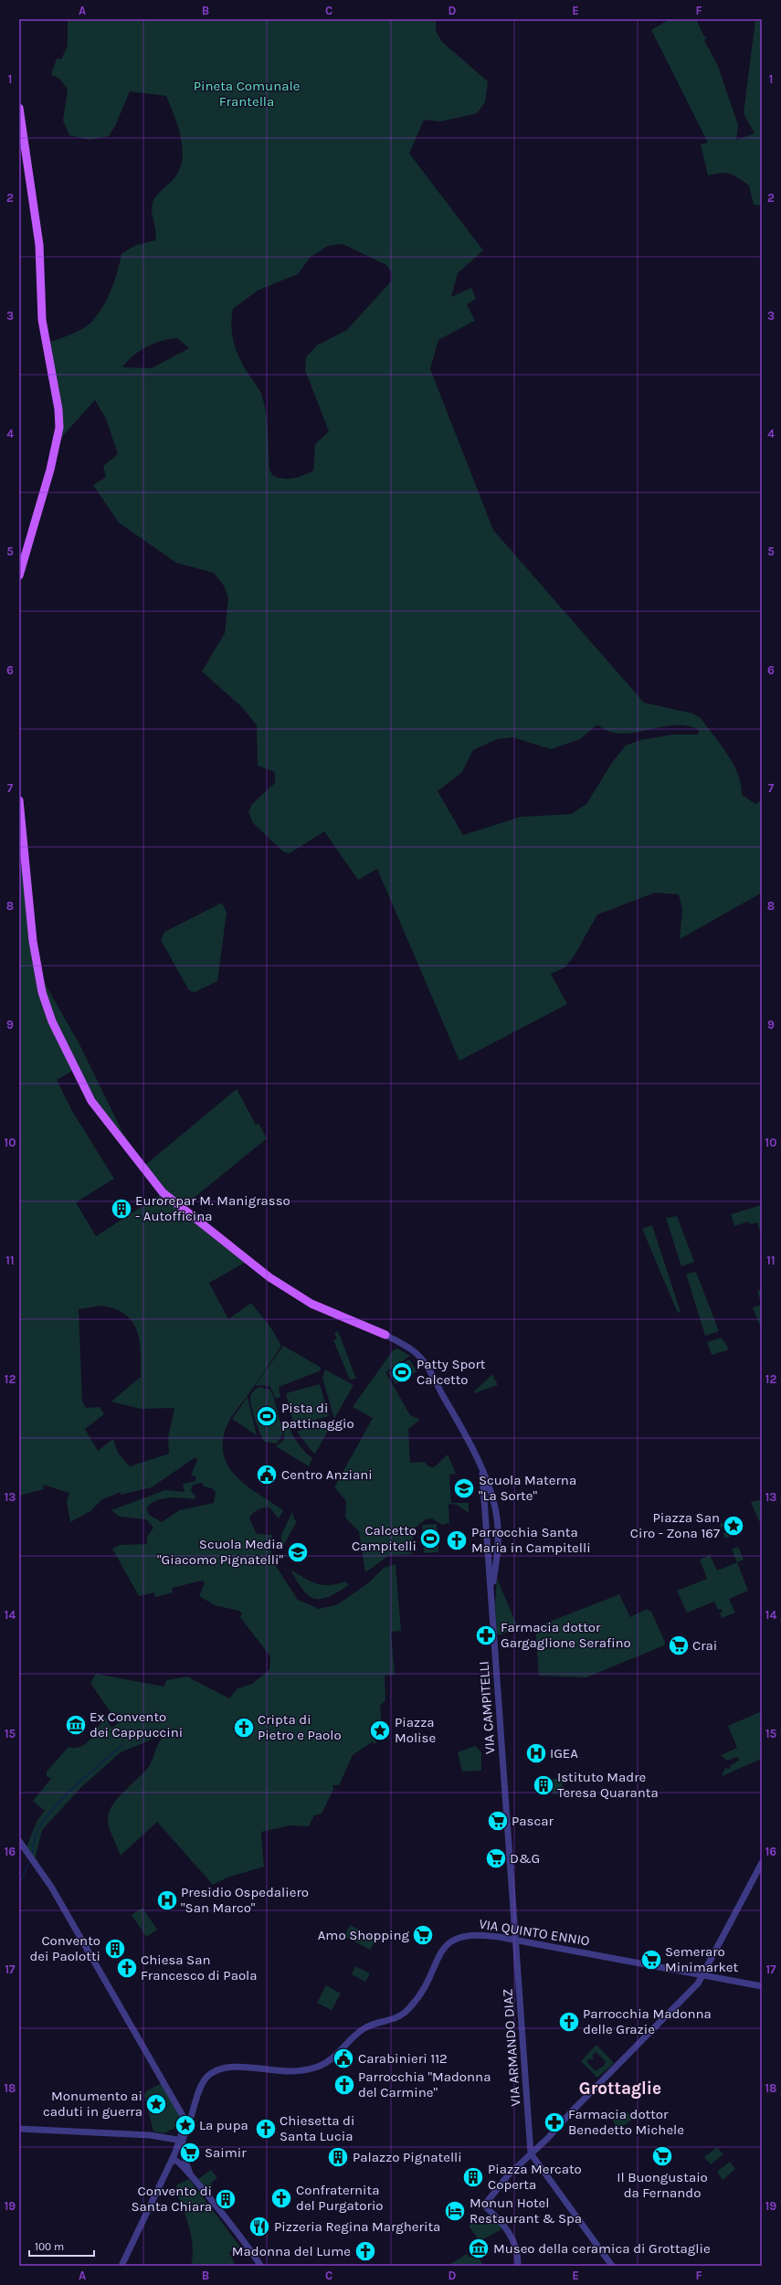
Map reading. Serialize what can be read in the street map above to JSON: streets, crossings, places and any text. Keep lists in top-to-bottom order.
{
  "streets": {
    "street": ["VIA CAMPITELLI", "VIA QUINTO ENNIO", "VIA ARMANDO DIAZ"]
  },
  "crossings": [
    ["VIA CAMPITELLI", "VIA QUINTO ENNIO"],
    ["VIA CAMPITELLI", "VIA ARMANDO DIAZ"],
    ["VIA QUINTO ENNIO", "VIA ARMANDO DIAZ"]
  ],
  "districts": ["Grottaglie"],
  "parks": ["Pineta Comunale Frantella"],
  "places": {
    "building": [
      "Eurorepar M. Manigrasso - Autofficina",
      "Istituto Madre Teresa Quaranta",
      "Convento dei Paolotti",
      "Palazzo Pignatelli",
      "Piazza Mercato Coperta",
      "Convento di Santa Chiara"
    ],
    "sports": ["Patty Sport Calcetto", "Pista di pattinaggio", "Calcetto Campitelli"],
    "public building": ["Centro Anziani", "Carabinieri 112"],
    "school or university": ["Scuola Materna \"La Sorte\"", "Scuola Media \"Giacomo Pignatelli\""],
    "place": [
      "Piazza San Ciro - Zona 167",
      "Piazza Molise",
      "Monumento ai caduti in guerra",
      "La pupa"
    ],
    "church": [
      "Parrocchia Santa Maria in Campitelli",
      "Cripta di Pietro e Paolo",
      "Chiesa San Francesco di Paola",
      "Parrocchia Madonna delle Grazie",
      "Parrocchia \"Madonna del Carmine\"",
      "Chiesetta di Santa Lucia",
      "Confraternita del Purgatorio",
      "Madonna del Lume"
    ],
    "pharmacy": ["Farmacia dottor Gargaglione Serafino", "Farmacia dottor Benedetto Michele"],
    "supermarket": [
      "Crai",
      "Pascar",
      "D&G",
      "Amo Shopping",
      "Semeraro Minimarket",
      "Saimir",
      "Il Buongustaio da Fernando"
    ],
    "museum": ["Ex Convento dei Cappuccini", "Museo della ceramica di Grottaglie"],
    "hospital": ["IGEA", "Presidio Ospedaliero \"San Marco\""],
    "hotel": ["Monun Hotel Restaurant & Spa"],
    "restaurant": ["Pizzeria Regina Margherita"]
  },
  "scale_bar": "100 m",
  "grid": {
    "columns": [
      "A",
      "B",
      "C",
      "D",
      "E",
      "F"
    ],
    "rows": [
      "1",
      "2",
      "3",
      "4",
      "5",
      "6",
      "7",
      "8",
      "9",
      "10",
      "11",
      "12",
      "13",
      "14",
      "15",
      "16",
      "17",
      "18",
      "19"
    ]
  }
}
